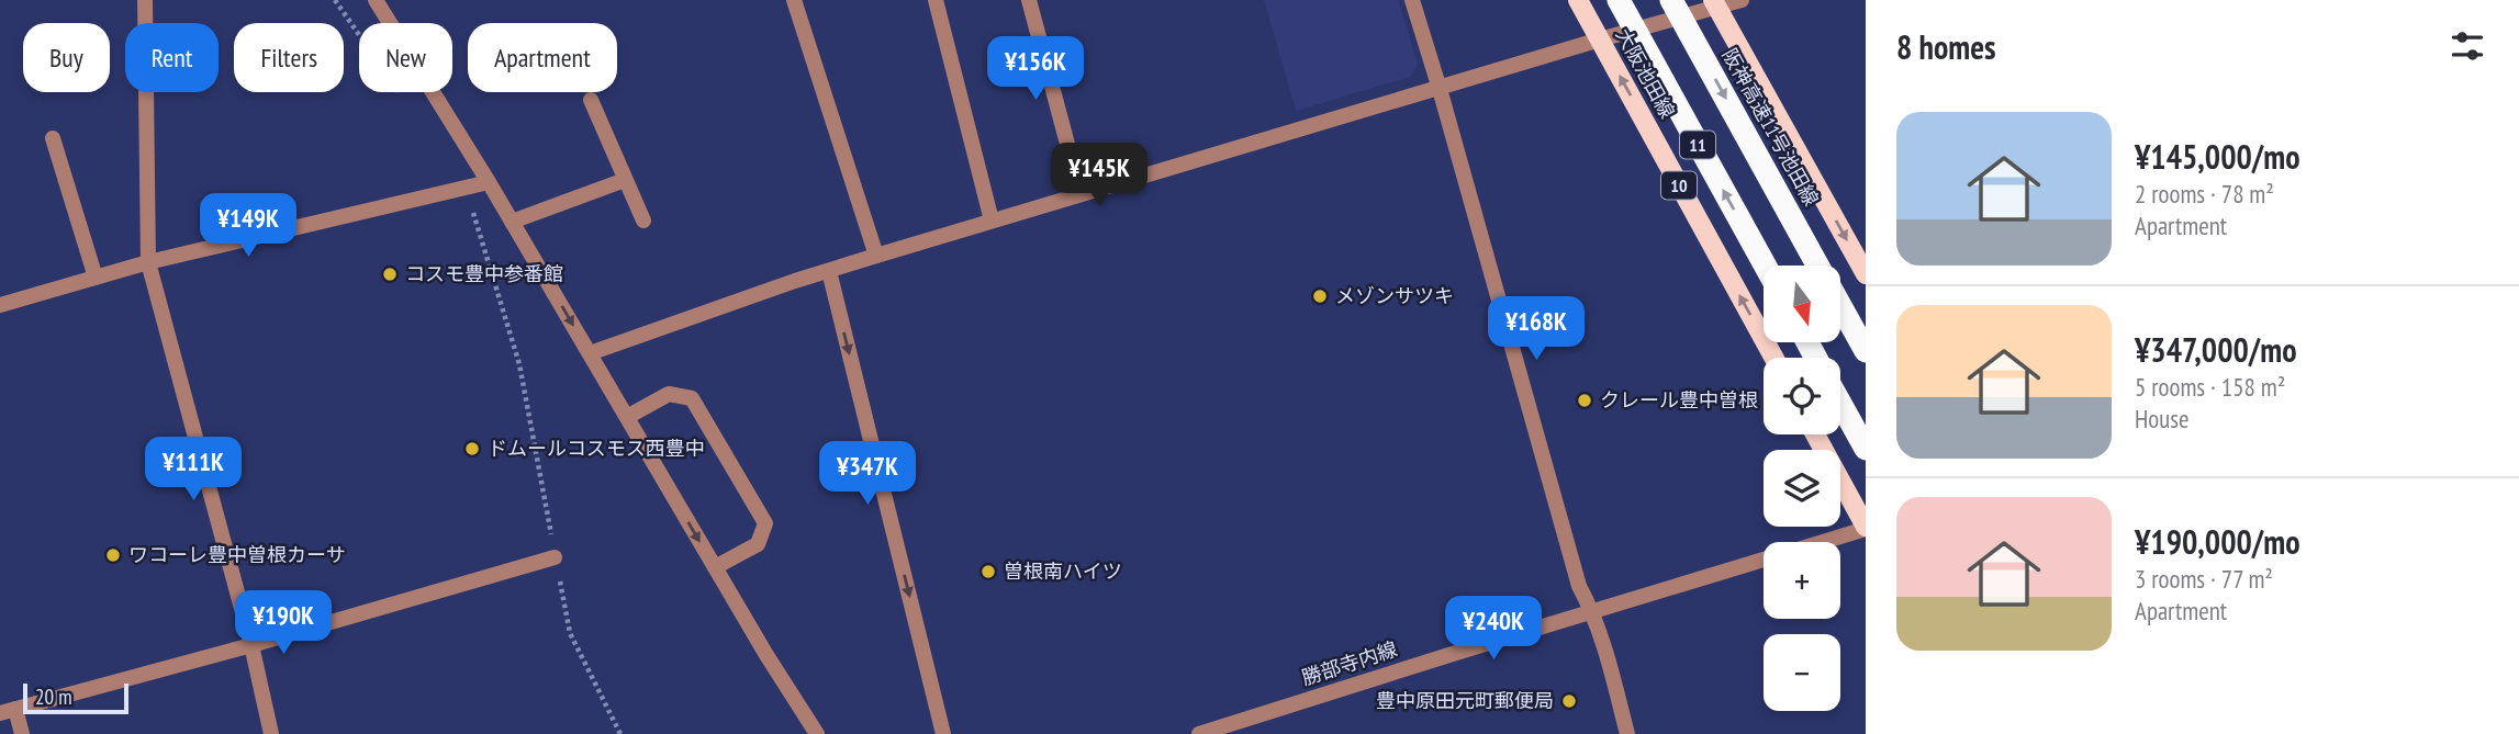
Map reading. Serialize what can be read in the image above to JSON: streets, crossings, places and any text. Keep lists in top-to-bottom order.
{
  "streets": {
    "highway": ["阪神高速11号池田線", "11"],
    "main road": ["大阪池田線", "10"],
    "street": ["勝部寺内線"]
  },
  "places": [
    "コスモ豊中参番館",
    "メゾンサツキ",
    "クレール豊中曽根",
    "ドムールコスモス西豊中",
    "ワコーレ豊中曽根カーサ",
    "曽根南ハイツ",
    "豊中原田元町郵便局"
  ],
  "scale_bar": "20 m",
  "north": "bottom",
  "page": {
    "heading": "8 homes",
    "chip": [
      "Buy",
      "Rent",
      "Filters",
      "New",
      "Apartment"
    ],
    "price": [
      "¥156K",
      "¥145K",
      "¥149K",
      "¥168K",
      "¥111K",
      "¥347K",
      "¥190K",
      "¥240K"
    ],
    "list": [
      {
        "name": "¥145,000/mo",
        "note": "2 rooms · 78 m² · Apartment"
      },
      {
        "name": "¥347,000/mo",
        "note": "5 rooms · 158 m² · House"
      },
      {
        "name": "¥190,000/mo",
        "note": "3 rooms · 77 m² · Apartment"
      }
    ],
    "map_buttons": ["+", "−"],
    "scale": "20 m"
  }
}
